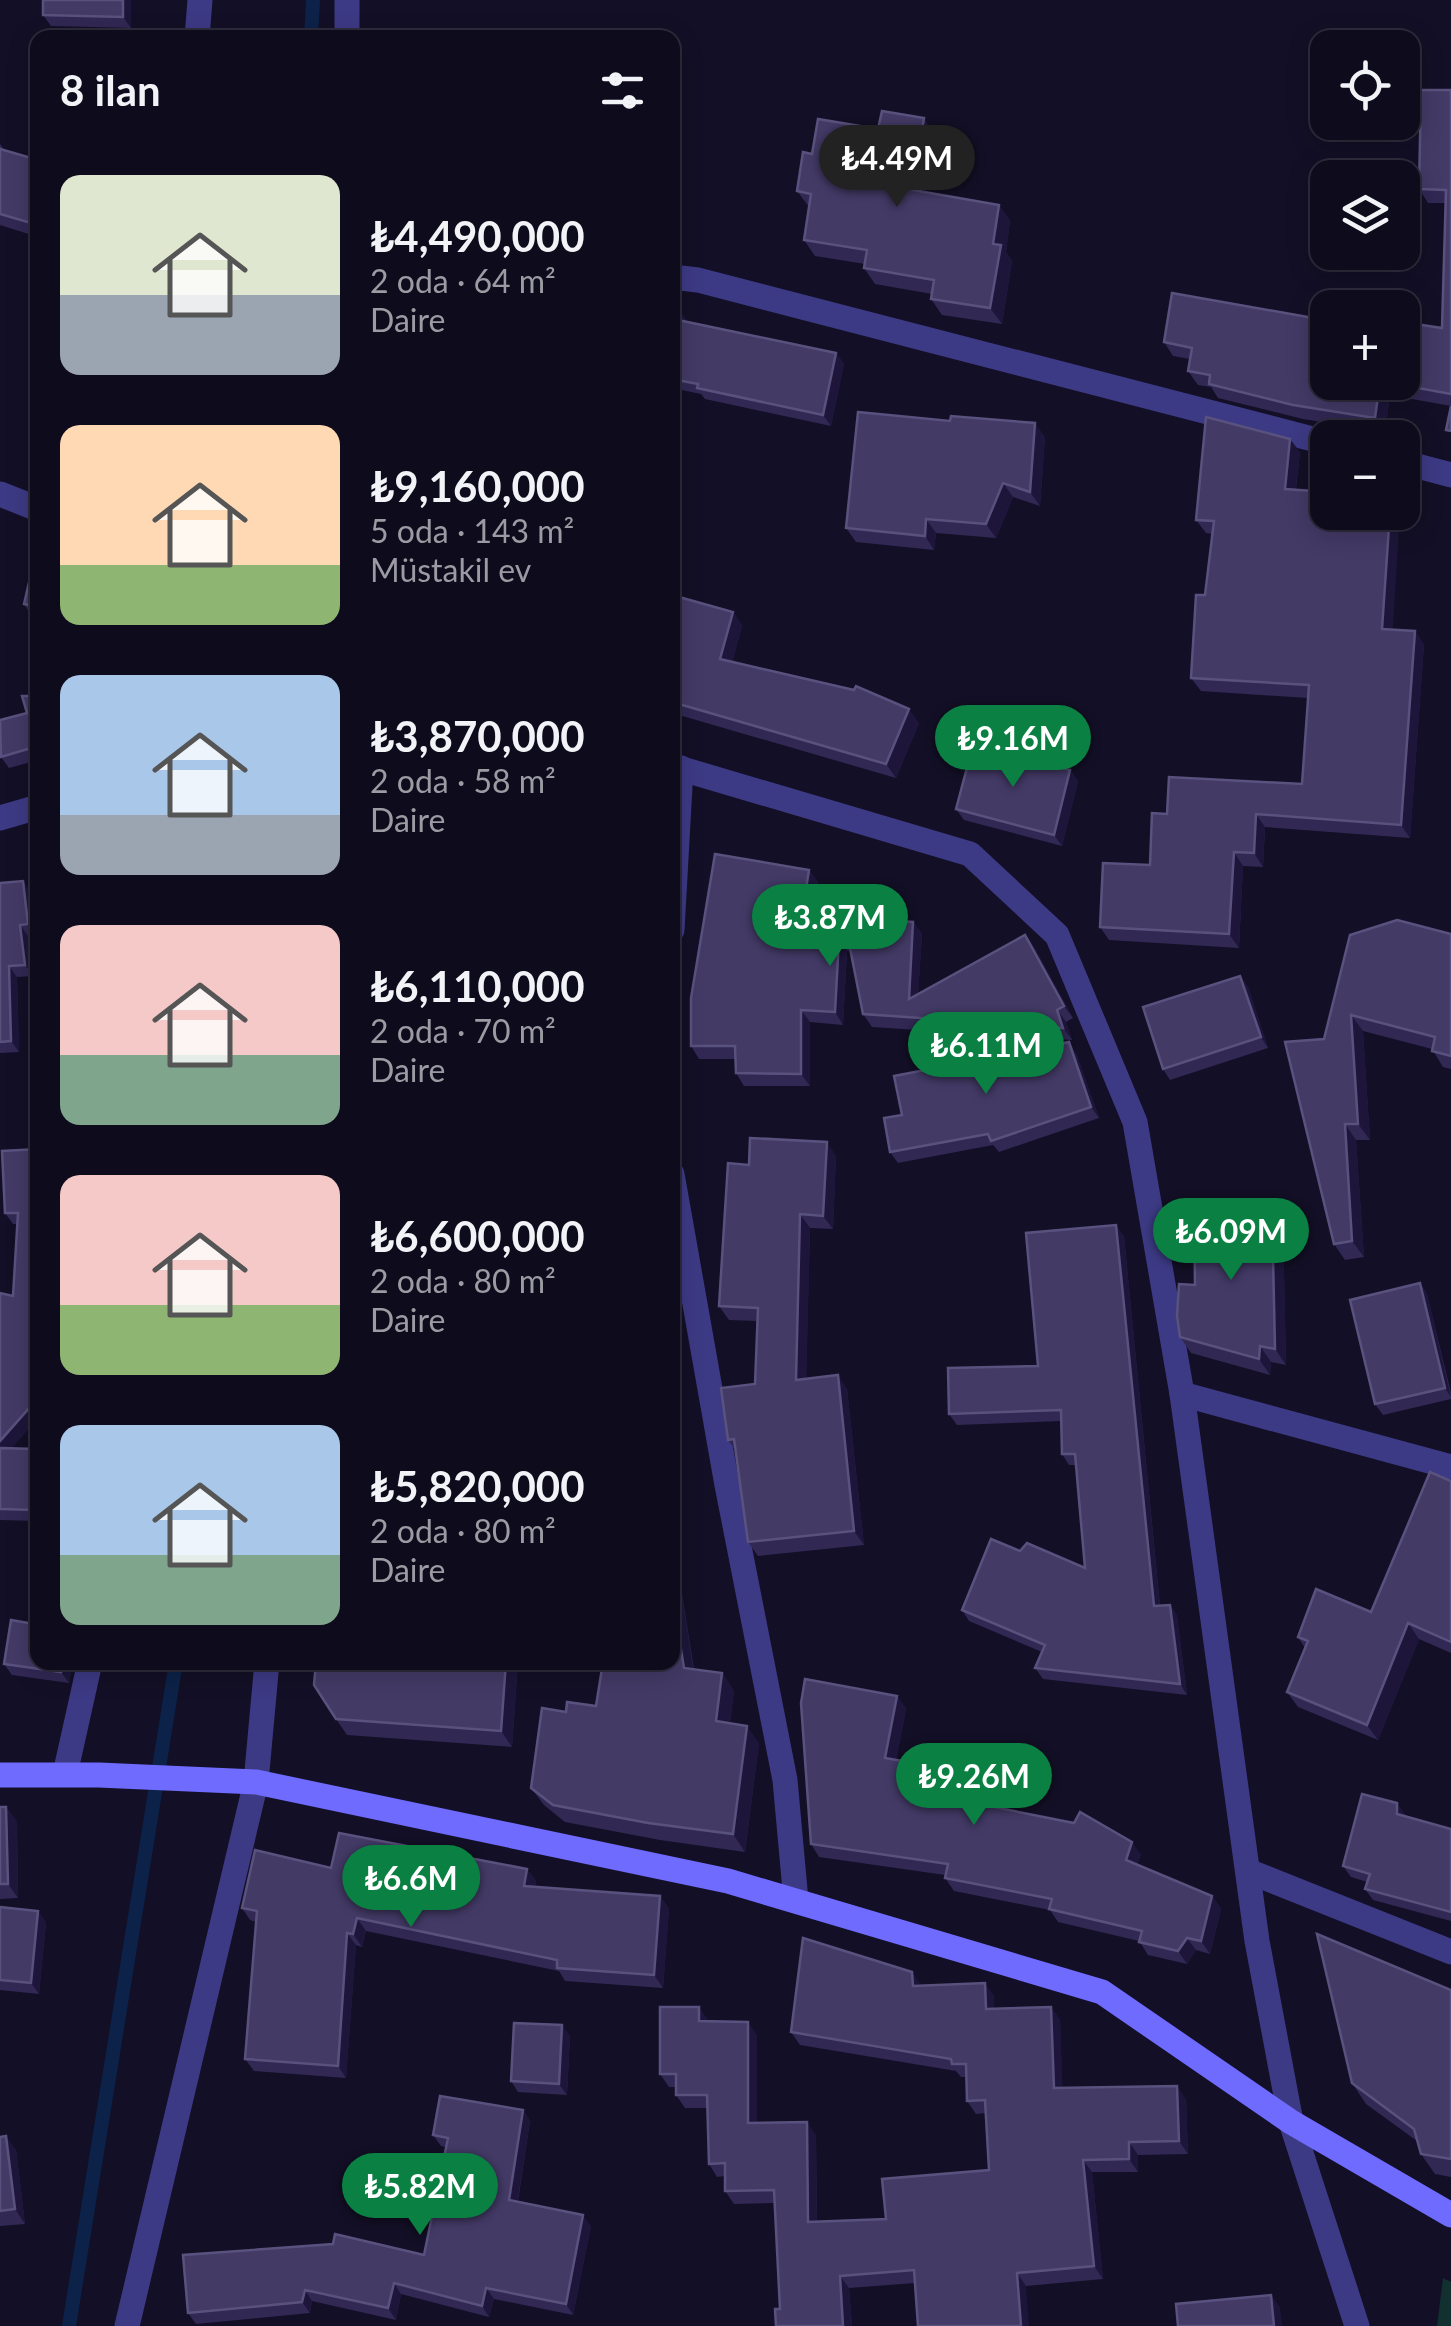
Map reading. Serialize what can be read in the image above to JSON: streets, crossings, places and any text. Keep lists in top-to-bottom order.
{
  "page": {
    "map_buttons": ["+", "−"],
    "heading": "8 ilan",
    "price": [
      "₺4.49M",
      "₺9.16M",
      "₺3.87M",
      "₺6.11M",
      "₺6.09M",
      "₺9.26M",
      "₺6.6M",
      "₺5.82M"
    ],
    "list": [
      {
        "name": "₺4,490,000",
        "note": "2 oda · 64 m² · Daire"
      },
      {
        "name": "₺9,160,000",
        "note": "5 oda · 143 m² · Müstakil ev"
      },
      {
        "name": "₺3,870,000",
        "note": "2 oda · 58 m² · Daire"
      },
      {
        "name": "₺6,110,000",
        "note": "2 oda · 70 m² · Daire"
      },
      {
        "name": "₺6,600,000",
        "note": "2 oda · 80 m² · Daire"
      },
      {
        "name": "₺5,820,000",
        "note": "2 oda · 80 m² · Daire"
      }
    ]
  }
}
